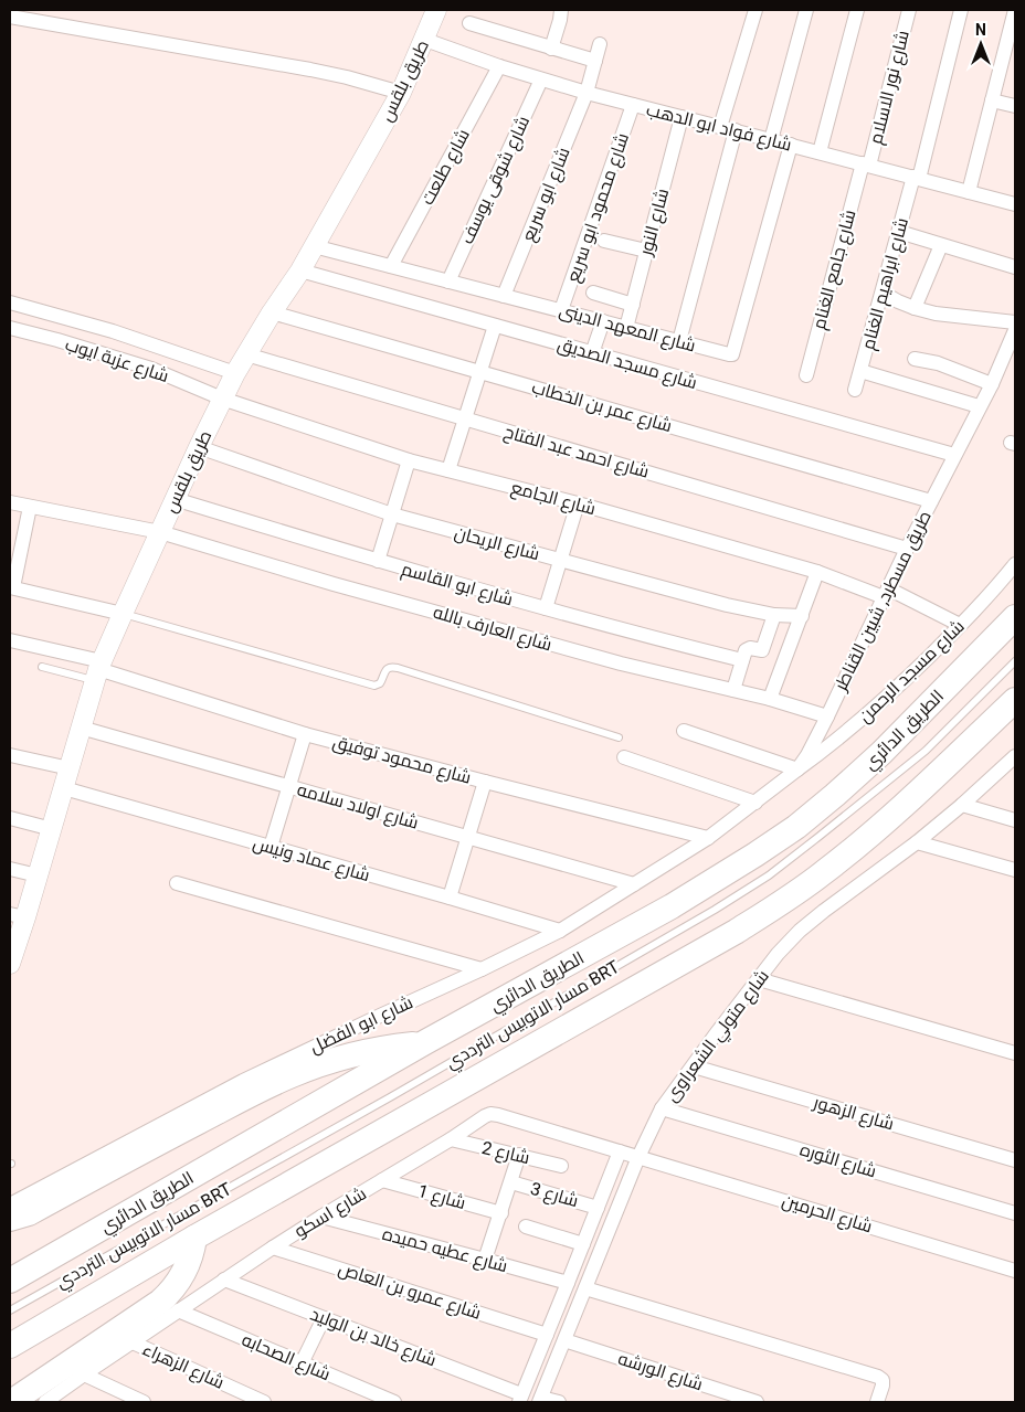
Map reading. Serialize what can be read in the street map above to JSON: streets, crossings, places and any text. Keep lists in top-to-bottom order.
{
  "streets": {
    "highway": ["الطريق الدائري"],
    "main road": ["طريق بلقس"],
    "street": [
      "شارع نور الاسلام",
      "شارع فواد ابو الدهب",
      "شارع طلعت",
      "شارع شوقى يوسف",
      "شارع ابو سريع",
      "شارع محمود ابو سريع",
      "شارع النور",
      "شارع جامع الغنام",
      "شارع ابراهيم الغنام",
      "شارع المعهد الدينى",
      "شارع عزبة ايوب",
      "شارع مسجد الصديق",
      "شارع عمر بن الخطاب",
      "شارع احمد عبد الفتاح",
      "شارع الجامع",
      "شارع الريحان",
      "شارع ابو القاسم",
      "طريق مسطرد, شبين القناطر",
      "شارع العارف بالله",
      "شارع مسجد الرحمن",
      "شارع محمود توفيق",
      "شارع اولاد سلامه",
      "شارع عماد ونيس",
      "شارع ابو الفضل",
      "شارع متولي الشعراوى",
      "شارع الزهور",
      "شارع 2",
      "شارع الثوره",
      "شارع 3",
      "شارع 1",
      "شارع اسكو",
      "شارع الحرمين",
      "شارع عطيه حميده",
      "شارع عمرو بن العاص",
      "شارع خالد بن الوليد",
      "شارع الصحابه",
      "شارع الزهراء",
      "شارع الورشه"
    ],
    "lane": ["مسار الاتوبيس الترددي BRT"]
  },
  "crossings": [
    ["طريق بلقس", "شارع فواد ابو الدهب"],
    ["طريق بلقس", "شارع المعهد الدينى"],
    ["طريق بلقس", "شارع عزبة ايوب"],
    ["طريق بلقس", "شارع مسجد الصديق"],
    ["طريق بلقس", "شارع عمر بن الخطاب"],
    ["طريق بلقس", "شارع احمد عبد الفتاح"],
    ["طريق بلقس", "شارع الجامع"],
    ["طريق بلقس", "شارع الريحان"],
    ["طريق بلقس", "شارع ابو القاسم"],
    ["طريق بلقس", "شارع العارف بالله"],
    ["طريق بلقس", "شارع محمود توفيق"],
    ["طريق بلقس", "شارع اولاد سلامه"],
    ["طريق بلقس", "شارع عماد ونيس"],
    ["شارع نور الاسلام", "شارع فواد ابو الدهب"],
    ["شارع نور الاسلام", "شارع جامع الغنام"],
    ["شارع فواد ابو الدهب", "شارع طلعت"],
    ["شارع فواد ابو الدهب", "شارع شوقى يوسف"],
    ["شارع فواد ابو الدهب", "شارع ابو سريع"],
    ["شارع فواد ابو الدهب", "شارع محمود ابو سريع"],
    ["شارع فواد ابو الدهب", "شارع النور"],
    ["شارع فواد ابو الدهب", "شارع جامع الغنام"],
    ["شارع فواد ابو الدهب", "شارع ابراهيم الغنام"],
    ["شارع فواد ابو الدهب", "شارع المعهد الدينى"],
    ["شارع طلعت", "شارع المعهد الدينى"],
    ["شارع شوقى يوسف", "شارع المعهد الدينى"],
    ["شارع ابو سريع", "شارع المعهد الدينى"],
    ["شارع محمود ابو سريع", "شارع المعهد الدينى"],
    ["شارع النور", "شارع المعهد الدينى"],
    ["شارع عزبة ايوب", "شارع الجامع"],
    ["شارع مسجد الصديق", "طريق مسطرد, شبين القناطر"],
    ["شارع عمر بن الخطاب", "طريق مسطرد, شبين القناطر"],
    ["شارع احمد عبد الفتاح", "طريق مسطرد, شبين القناطر"],
    ["شارع الجامع", "طريق مسطرد, شبين القناطر"],
    ["شارع الجامع", "شارع مسجد الرحمن"],
    ["طريق مسطرد, شبين القناطر", "شارع العارف بالله"],
    ["طريق مسطرد, شبين القناطر", "شارع مسجد الرحمن"],
    ["طريق مسطرد, شبين القناطر", "شارع محمود توفيق"],
    ["طريق مسطرد, شبين القناطر", "شارع ابو الفضل"],
    ["شارع محمود توفيق", "شارع ابو الفضل"],
    ["شارع اولاد سلامه", "شارع ابو الفضل"],
    ["شارع عماد ونيس", "شارع ابو الفضل"],
    ["شارع متولي الشعراوى", "شارع الزهور"],
    ["شارع متولي الشعراوى", "شارع الثوره"],
    ["شارع متولي الشعراوى", "شارع اسكو"],
    ["شارع متولي الشعراوى", "شارع الحرمين"],
    ["شارع متولي الشعراوى", "شارع الورشه"],
    ["شارع 2", "شارع اسكو"],
    ["شارع 1", "شارع اسكو"],
    ["شارع اسكو", "شارع الحرمين"],
    ["شارع اسكو", "شارع عطيه حميده"],
    ["شارع اسكو", "شارع عمرو بن العاص"],
    ["شارع اسكو", "شارع خالد بن الوليد"],
    ["شارع اسكو", "شارع الصحابه"],
    ["شارع اسكو", "شارع الزهراء"]
  ],
  "north": "top"
}
